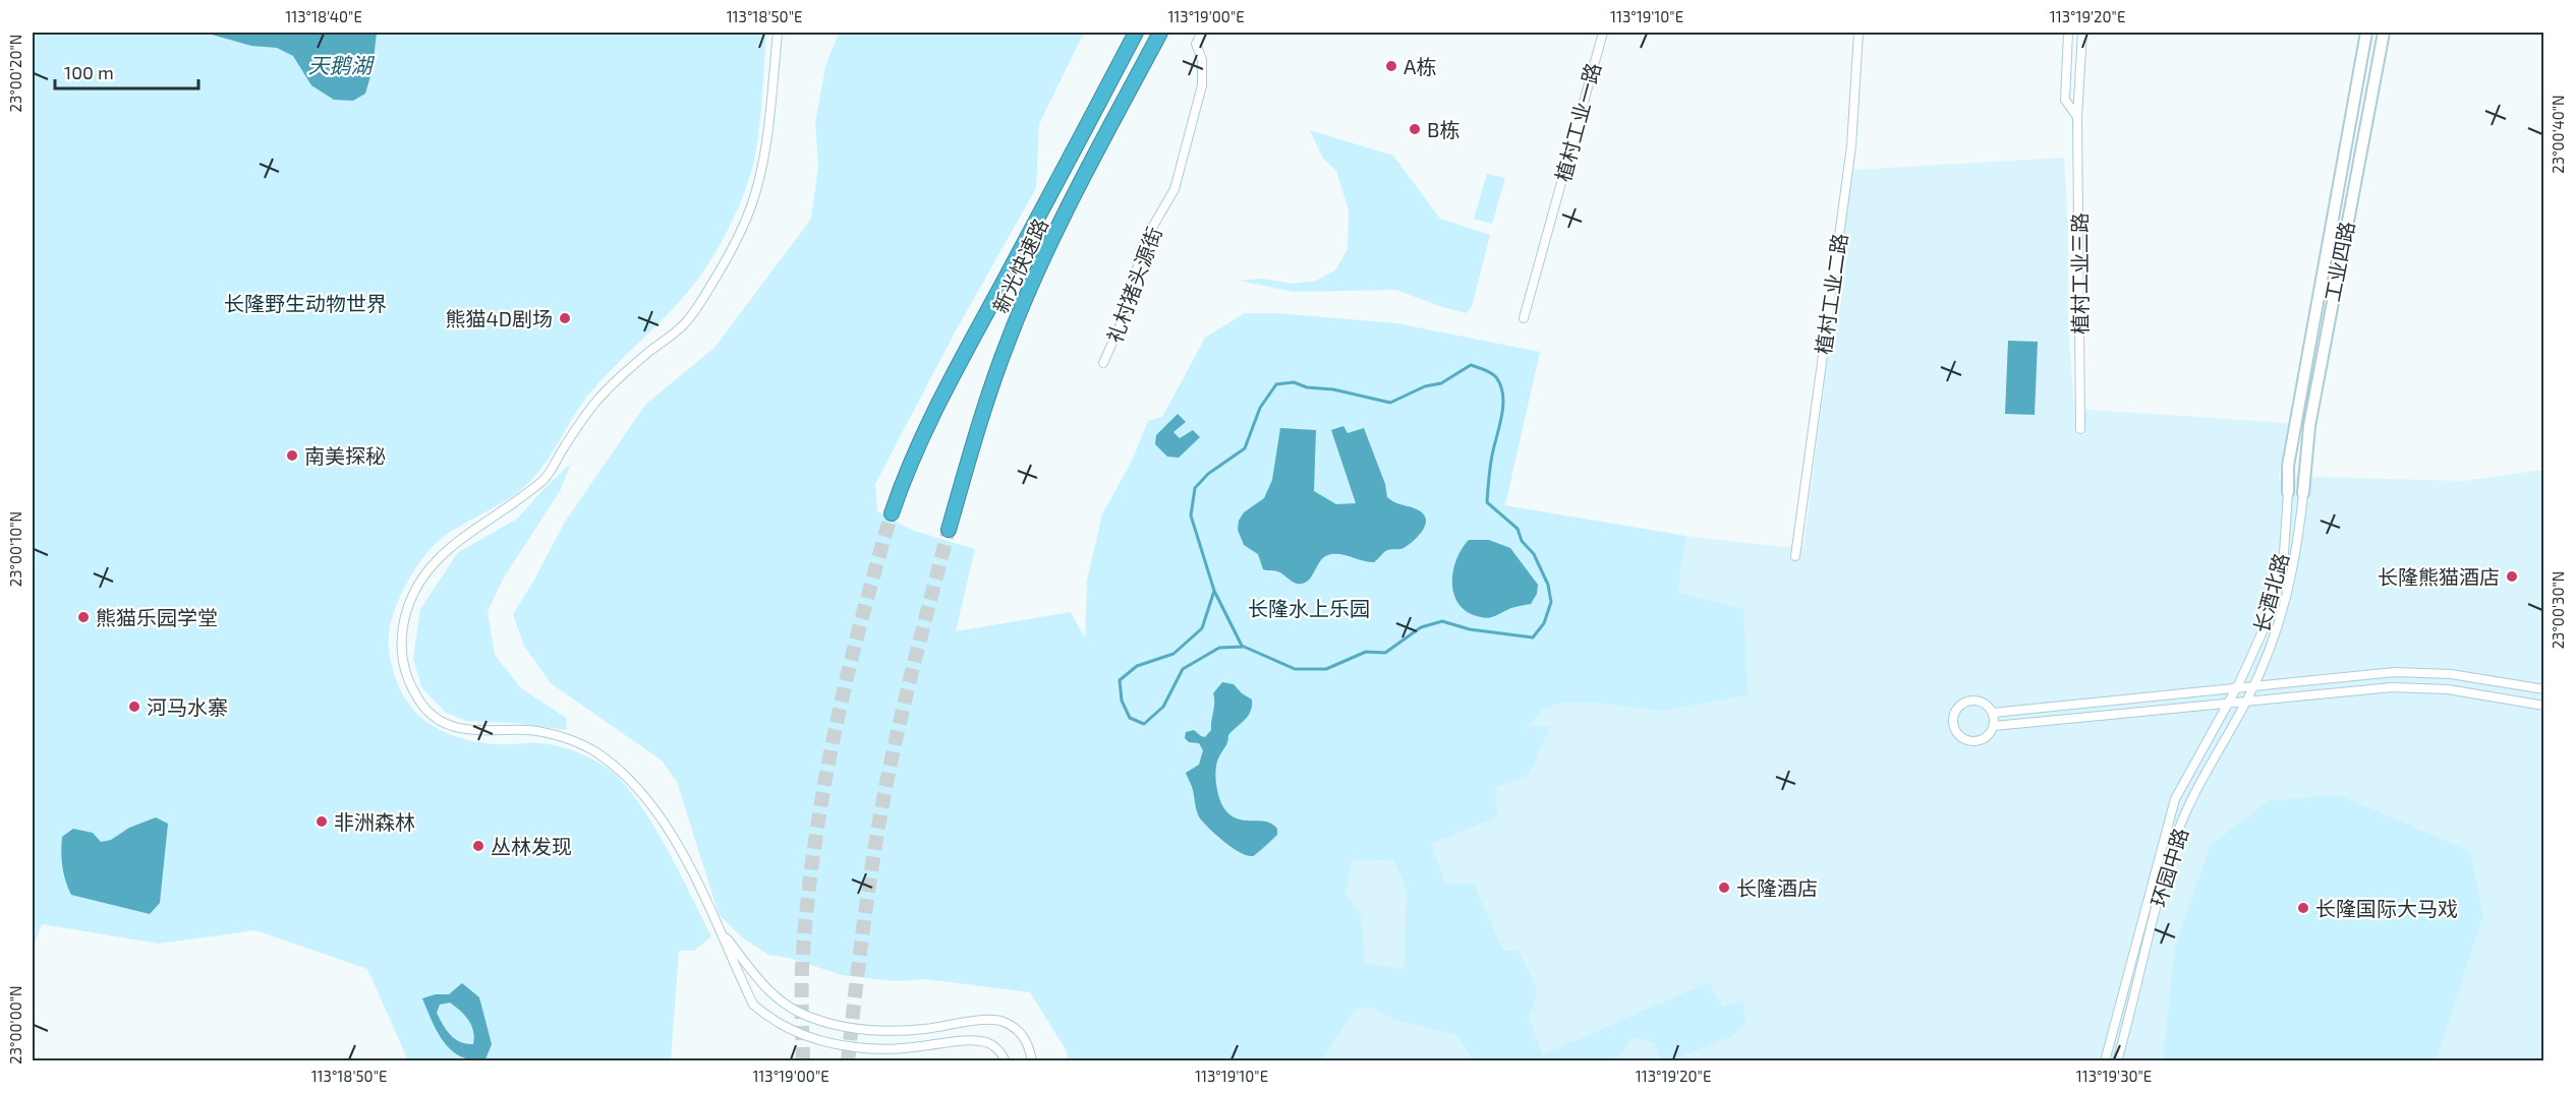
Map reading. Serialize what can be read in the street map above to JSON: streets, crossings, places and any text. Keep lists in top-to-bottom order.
{
  "streets": {
    "highway": ["新光快速路"],
    "street": [
      "植村工业一路",
      "工业四路",
      "植村工业三路",
      "礼村猪头源街",
      "植村工业二路",
      "长酒北路",
      "环园中路"
    ]
  },
  "crossings": [
    ["工业四路", "长酒北路"],
    ["长酒北路", "环园中路"]
  ],
  "water": ["天鹅湖"],
  "parks": ["长隆野生动物世界", "长隆水上乐园"],
  "places": [
    "A栋",
    "B栋",
    "熊猫4D剧场",
    "南美探秘",
    "长隆熊猫酒店",
    "熊猫乐园学堂",
    "河马水寨",
    "非洲森林",
    "丛林发现",
    "长隆酒店",
    "长隆国际大马戏"
  ],
  "scale_bar": "100 m",
  "coordinates": [
    "113°18'40\"E",
    "113°18'50\"E",
    "113°19'00\"E",
    "113°19'10\"E",
    "113°19'20\"E",
    "23°00'20\"N",
    "23°00'40\"N",
    "23°00'10\"N",
    "23°00'30\"N",
    "23°00'00\"N",
    "113°19'30\"E"
  ]
}
